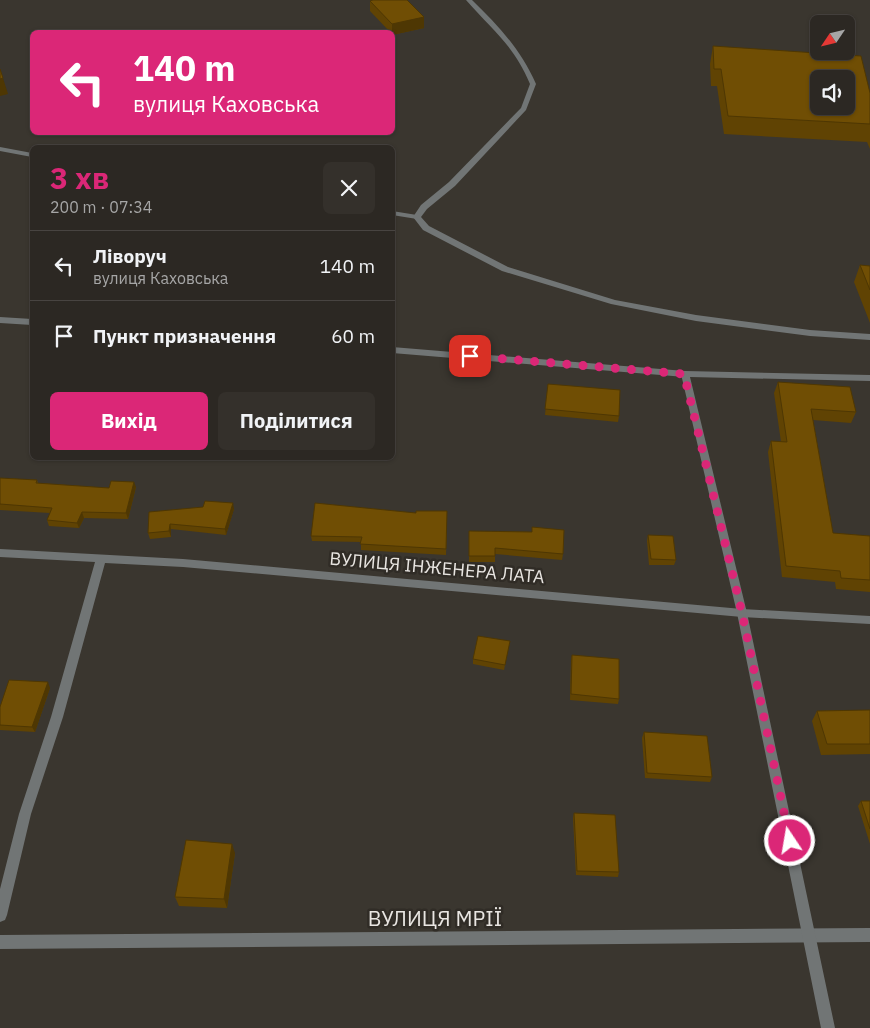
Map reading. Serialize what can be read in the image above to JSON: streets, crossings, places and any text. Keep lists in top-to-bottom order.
{
  "streets": {
    "street": ["ВУЛИЦЯ ІНЖЕНЕРА ЛАТА", "ВУЛИЦЯ МРІЇ"]
  },
  "north": "bottom left",
  "page": {
    "turn": ["140 m", "вулиця Каховська"],
    "heading": ["3 хв", "200 m · 07:34"],
    "list": [
      {
        "name": "Ліворуч",
        "note": "вулиця Каховська",
        "value": "140 m"
      },
      {
        "name": "Пункт призначення",
        "value": "60 m"
      }
    ],
    "buttons": ["Вихід", "Поділитися"]
  }
}
